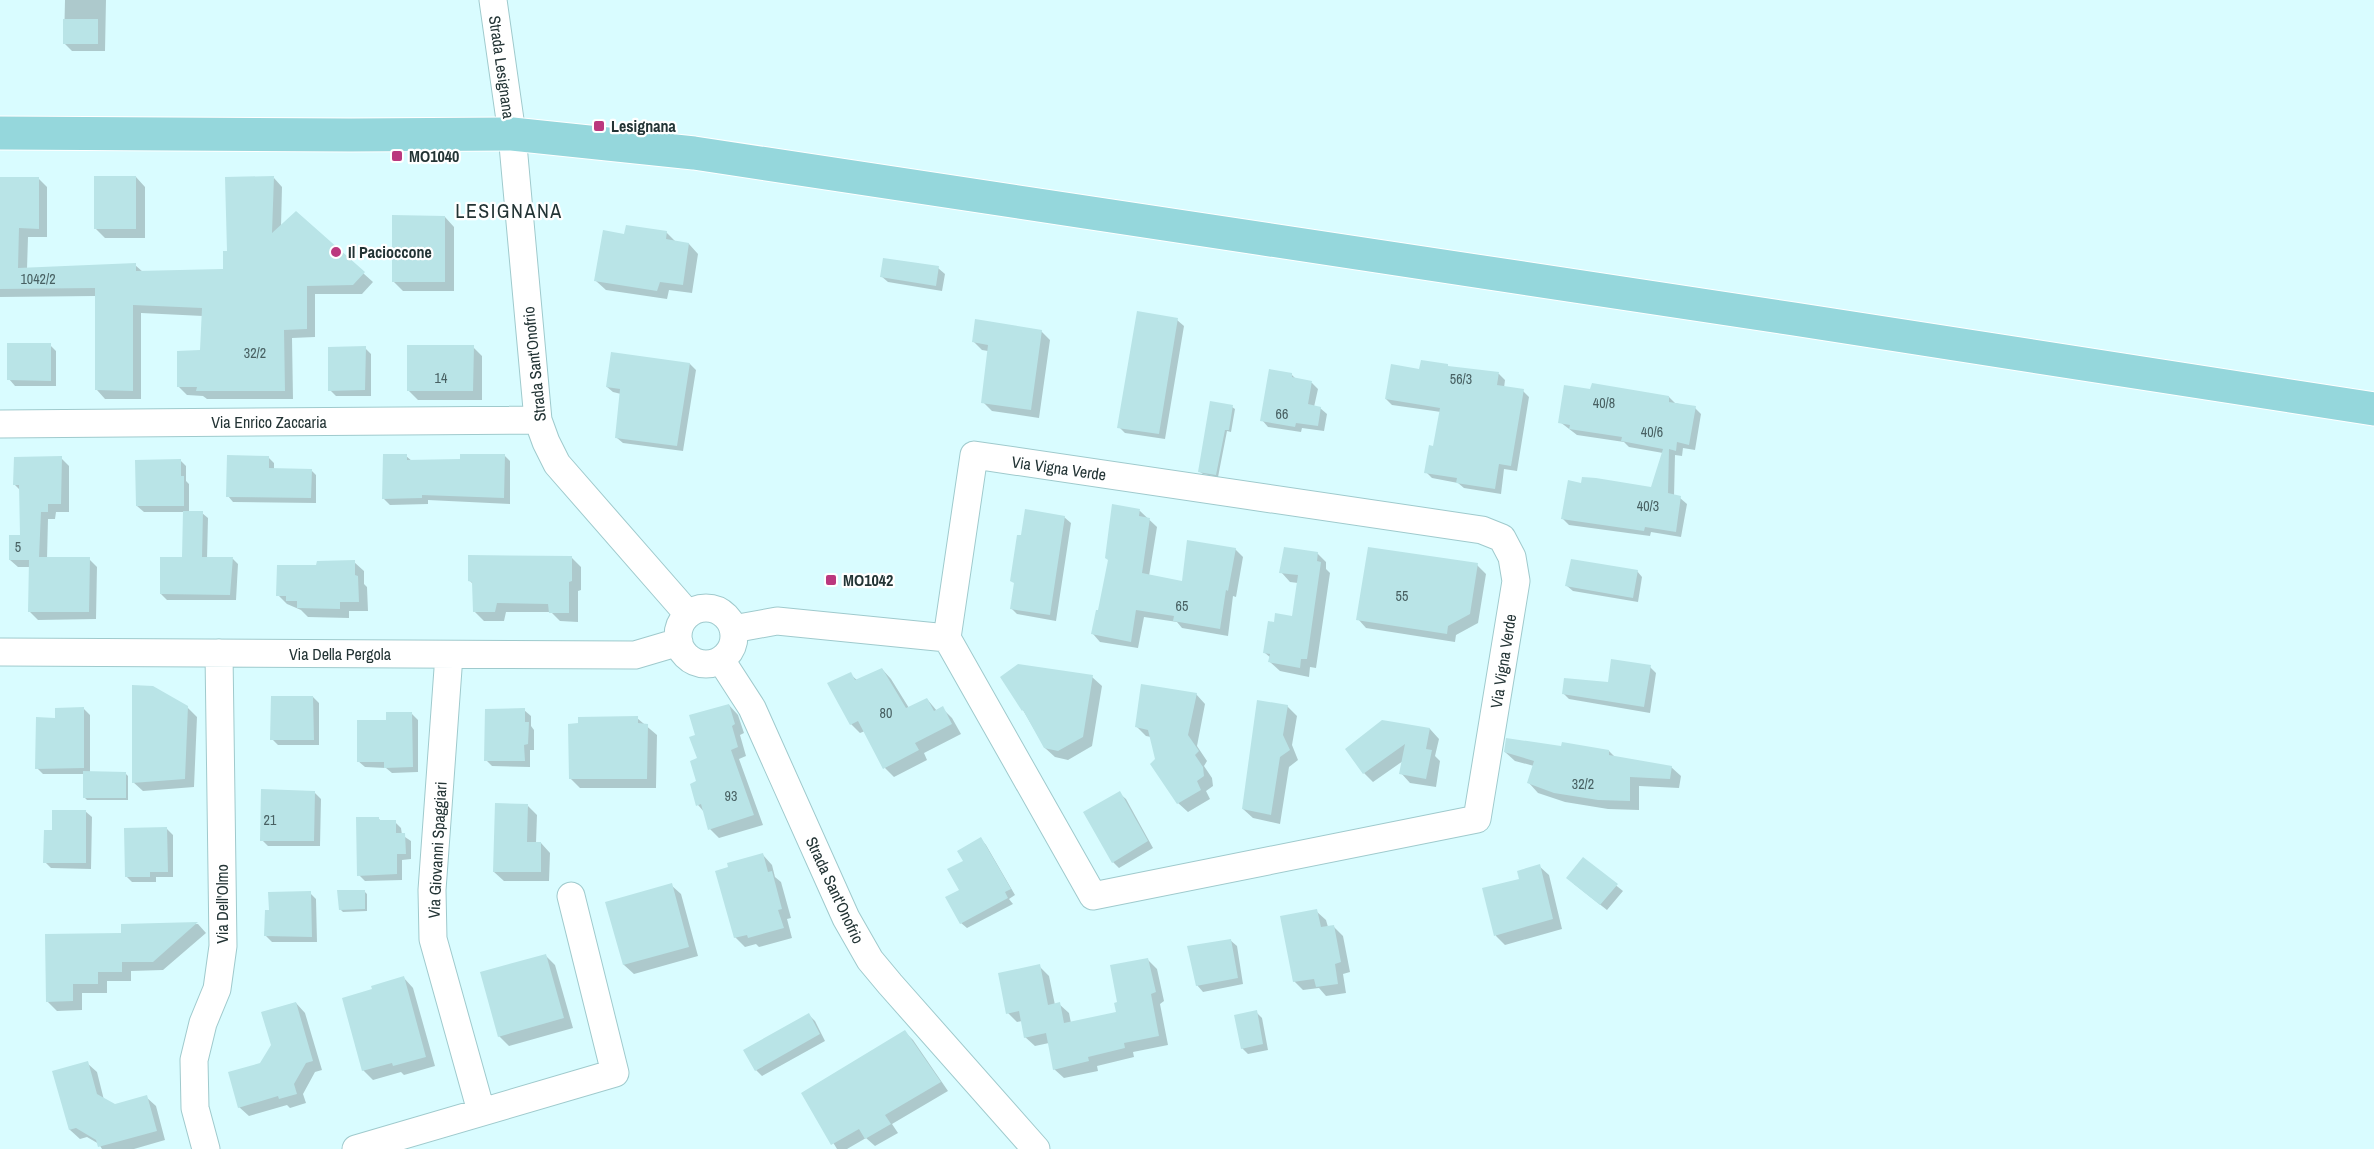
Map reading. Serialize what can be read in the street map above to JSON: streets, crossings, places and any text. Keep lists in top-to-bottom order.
{
  "streets": {
    "street": [
      "Strada Lesignana",
      "Strada Sant'Onofrio",
      "Via Enrico Zaccaria",
      "Via Vigna Verde",
      "Via Della Pergola",
      "Via Giovanni Spaggiari",
      "Via Dell'Olmo"
    ]
  },
  "crossings": [
    ["Strada Lesignana", "Strada Sant'Onofrio"],
    ["Strada Sant'Onofrio", "Via Enrico Zaccaria"],
    ["Strada Sant'Onofrio", "Via Della Pergola"],
    ["Via Della Pergola", "Via Giovanni Spaggiari"],
    ["Via Della Pergola", "Via Dell'Olmo"]
  ],
  "districts": ["LESIGNANA"],
  "places": {
    "transit": ["Lesignana", "MO1040", "MO1042"],
    "other": ["Il Pacioccone"]
  },
  "house_numbers": [
    "1042/2",
    "32/2",
    "14",
    "56/3",
    "40/8",
    "66",
    "40/6",
    "40/3",
    "5",
    "55",
    "65",
    "80",
    "32/2",
    "93",
    "21"
  ]
}
